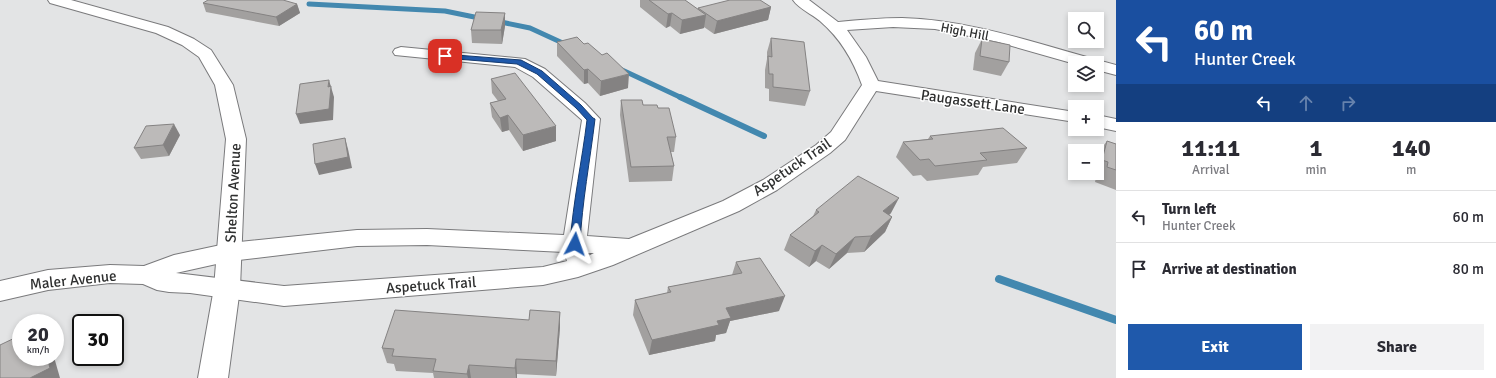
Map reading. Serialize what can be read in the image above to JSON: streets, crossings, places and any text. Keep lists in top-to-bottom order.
{
  "streets": {
    "main road": ["Shelton Avenue"],
    "street": [
      "High Hill",
      "Paugassett Lane",
      "Aspetuck Trail",
      "Maler Avenue"
    ]
  },
  "crossings": [
    ["Paugassett Lane", "Aspetuck Trail"],
    ["Aspetuck Trail", "Shelton Avenue"],
    ["Aspetuck Trail", "Maler Avenue"],
    ["Shelton Avenue", "Maler Avenue"]
  ],
  "page": {
    "turn": ["60 m", "Hunter Creek"],
    "map_buttons": ["+", "−"],
    "eta": [
      "11:11",
      "Arrival",
      "1",
      "min",
      "140",
      "m"
    ],
    "list": [
      {
        "name": "Turn left",
        "note": "Hunter Creek",
        "value": "60 m"
      },
      {
        "name": "Arrive at destination",
        "value": "80 m"
      }
    ],
    "speed": "20 km/h",
    "limit": "30",
    "buttons": ["Exit", "Share"]
  }
}
